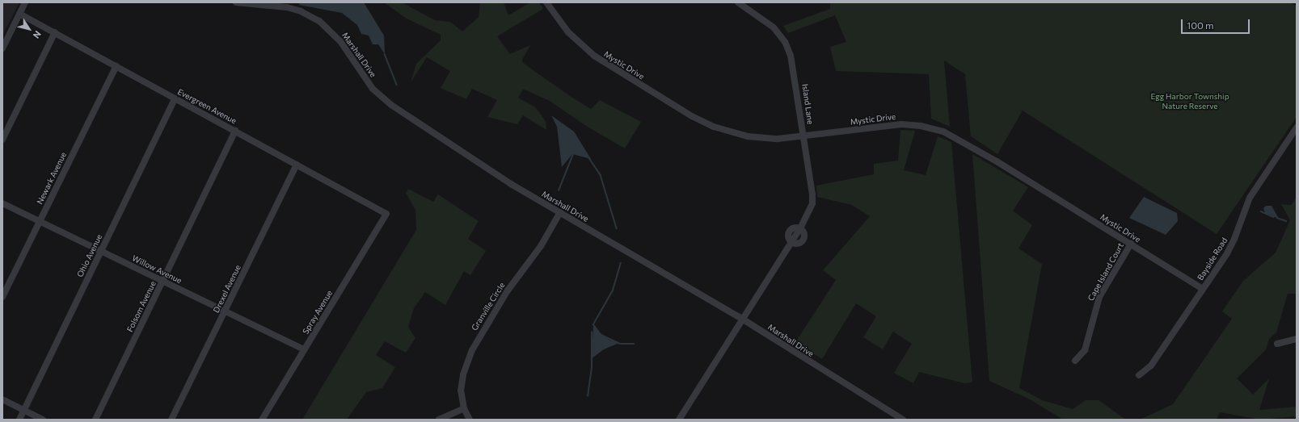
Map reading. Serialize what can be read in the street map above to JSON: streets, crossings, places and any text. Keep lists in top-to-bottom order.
{
  "streets": {
    "street": [
      "Marshall Drive",
      "Mystic Drive",
      "Island Lane",
      "Evergreen Avenue",
      "Newark Avenue",
      "Ohio Avenue",
      "Bayside Road",
      "Willow Avenue",
      "Cape Island Court",
      "Drexel Avenue",
      "Folsom Avenue",
      "Granville Circle",
      "Spray Avenue"
    ]
  },
  "crossings": [
    ["Marshall Drive", "Granville Circle"],
    ["Mystic Drive", "Island Lane"],
    ["Mystic Drive", "Bayside Road"],
    ["Mystic Drive", "Cape Island Court"],
    ["Evergreen Avenue", "Newark Avenue"],
    ["Evergreen Avenue", "Ohio Avenue"],
    ["Evergreen Avenue", "Drexel Avenue"],
    ["Evergreen Avenue", "Folsom Avenue"],
    ["Evergreen Avenue", "Spray Avenue"],
    ["Newark Avenue", "Willow Avenue"],
    ["Ohio Avenue", "Willow Avenue"],
    ["Willow Avenue", "Drexel Avenue"],
    ["Willow Avenue", "Folsom Avenue"],
    ["Willow Avenue", "Spray Avenue"]
  ],
  "parks": ["Egg Harbor Township Nature Reserve"],
  "scale_bar": "100 m",
  "north": "bottom right"
}
